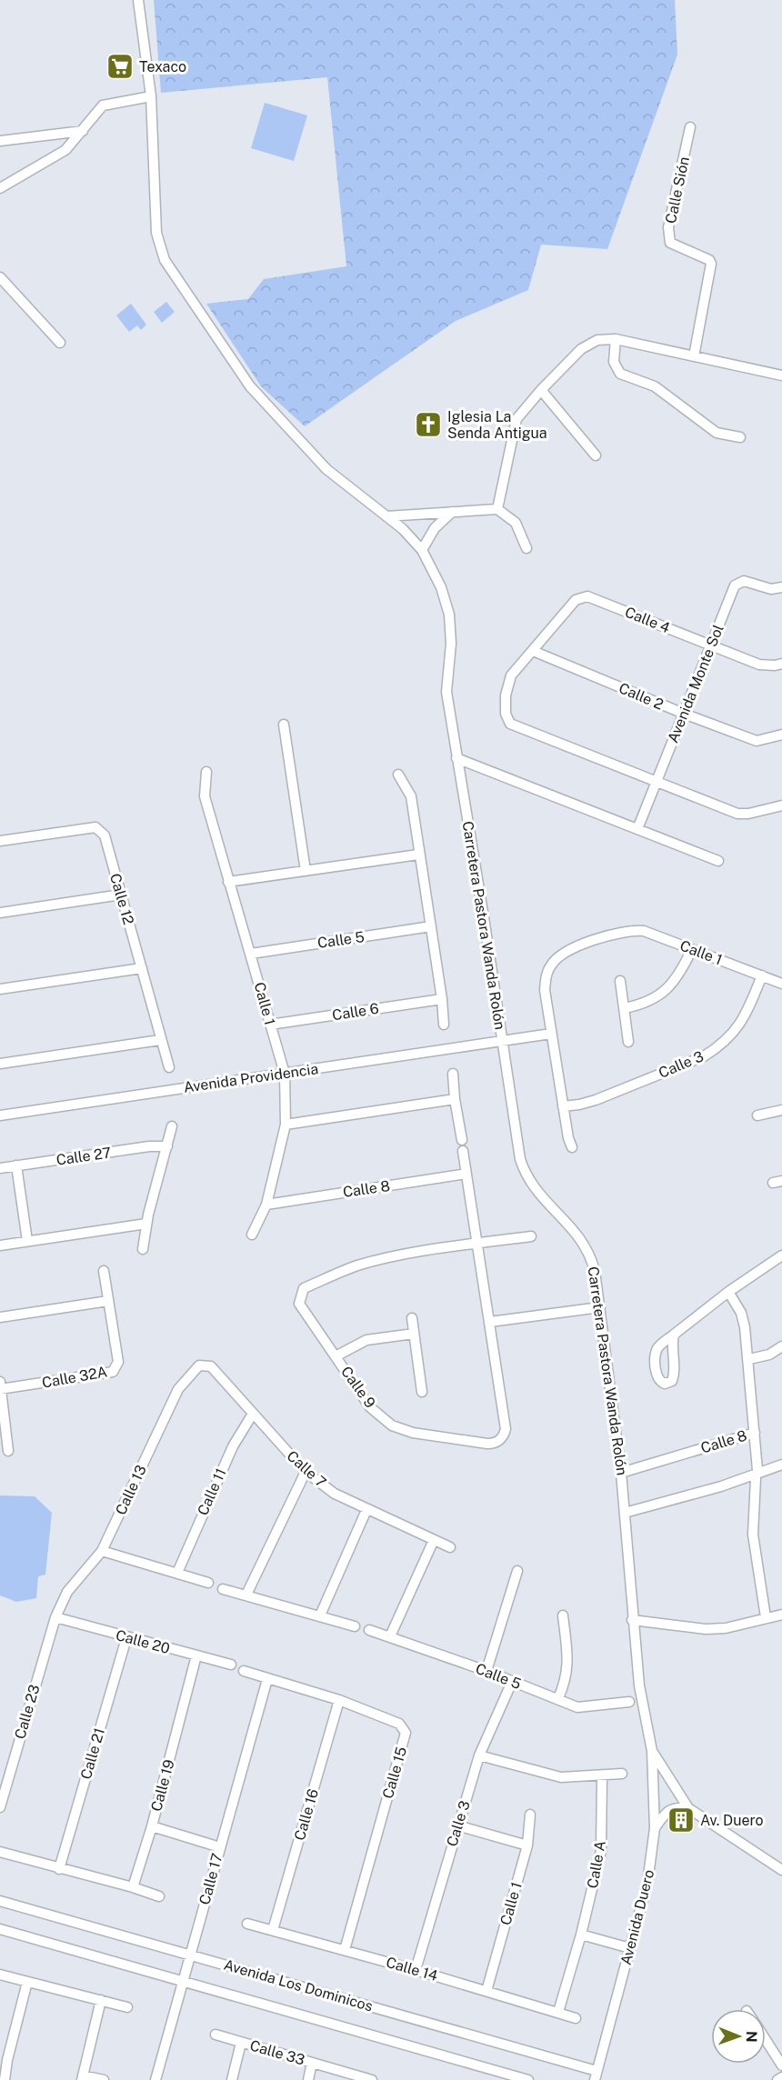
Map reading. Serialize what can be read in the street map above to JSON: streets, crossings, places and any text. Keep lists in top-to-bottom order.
{
  "streets": {
    "street": [
      "Calle Sión",
      "Calle 4",
      "Avenida Monte Sol",
      "Calle 2",
      "Calle 12",
      "Carretera Pastora Wanda Rolón",
      "Calle 5",
      "Calle 1",
      "Calle 6",
      "Calle 3",
      "Avenida Providencia",
      "Calle 27",
      "Calle 8",
      "Calle 32A",
      "Calle 9",
      "Calle 7",
      "Calle 13",
      "Calle 11",
      "Calle 20",
      "Calle 23",
      "Calle 21",
      "Calle 15",
      "Calle 19",
      "Calle 16",
      "Calle A",
      "Calle 17",
      "Avenida Duero",
      "Calle 14",
      "Avenida Los Dominicos",
      "Calle 33"
    ]
  },
  "crossings": [
    ["Calle 4", "Avenida Monte Sol"],
    ["Calle 4", "Calle 2"],
    ["Avenida Monte Sol", "Calle 2"],
    ["Carretera Pastora Wanda Rolón", "Avenida Providencia"],
    ["Carretera Pastora Wanda Rolón", "Calle 8"],
    ["Carretera Pastora Wanda Rolón", "Avenida Duero"],
    ["Calle 5", "Calle 1"],
    ["Calle 5", "Calle 3"],
    ["Calle 1", "Calle 6"],
    ["Calle 1", "Calle 3"],
    ["Calle 1", "Avenida Providencia"],
    ["Calle 1", "Calle 8"],
    ["Calle 1", "Calle 14"],
    ["Calle 3", "Calle 14"],
    ["Calle 8", "Calle 9"],
    ["Calle 7", "Calle 13"],
    ["Calle 7", "Calle 11"],
    ["Calle 13", "Calle 20"],
    ["Calle 13", "Calle 23"],
    ["Calle 20", "Calle 23"],
    ["Calle 20", "Calle 21"],
    ["Calle 20", "Calle 19"],
    ["Calle 15", "Calle 16"],
    ["Calle 15", "Calle 17"],
    ["Calle 15", "Calle 14"],
    ["Calle 16", "Calle 14"],
    ["Calle A", "Calle 14"],
    ["Calle 17", "Avenida Los Dominicos"],
    ["Avenida Duero", "Avenida Los Dominicos"]
  ],
  "places": {
    "supermarket": ["Texaco"],
    "church": ["Iglesia La Senda Antigua"],
    "building": ["Av. Duero"]
  },
  "north": "right"
}
